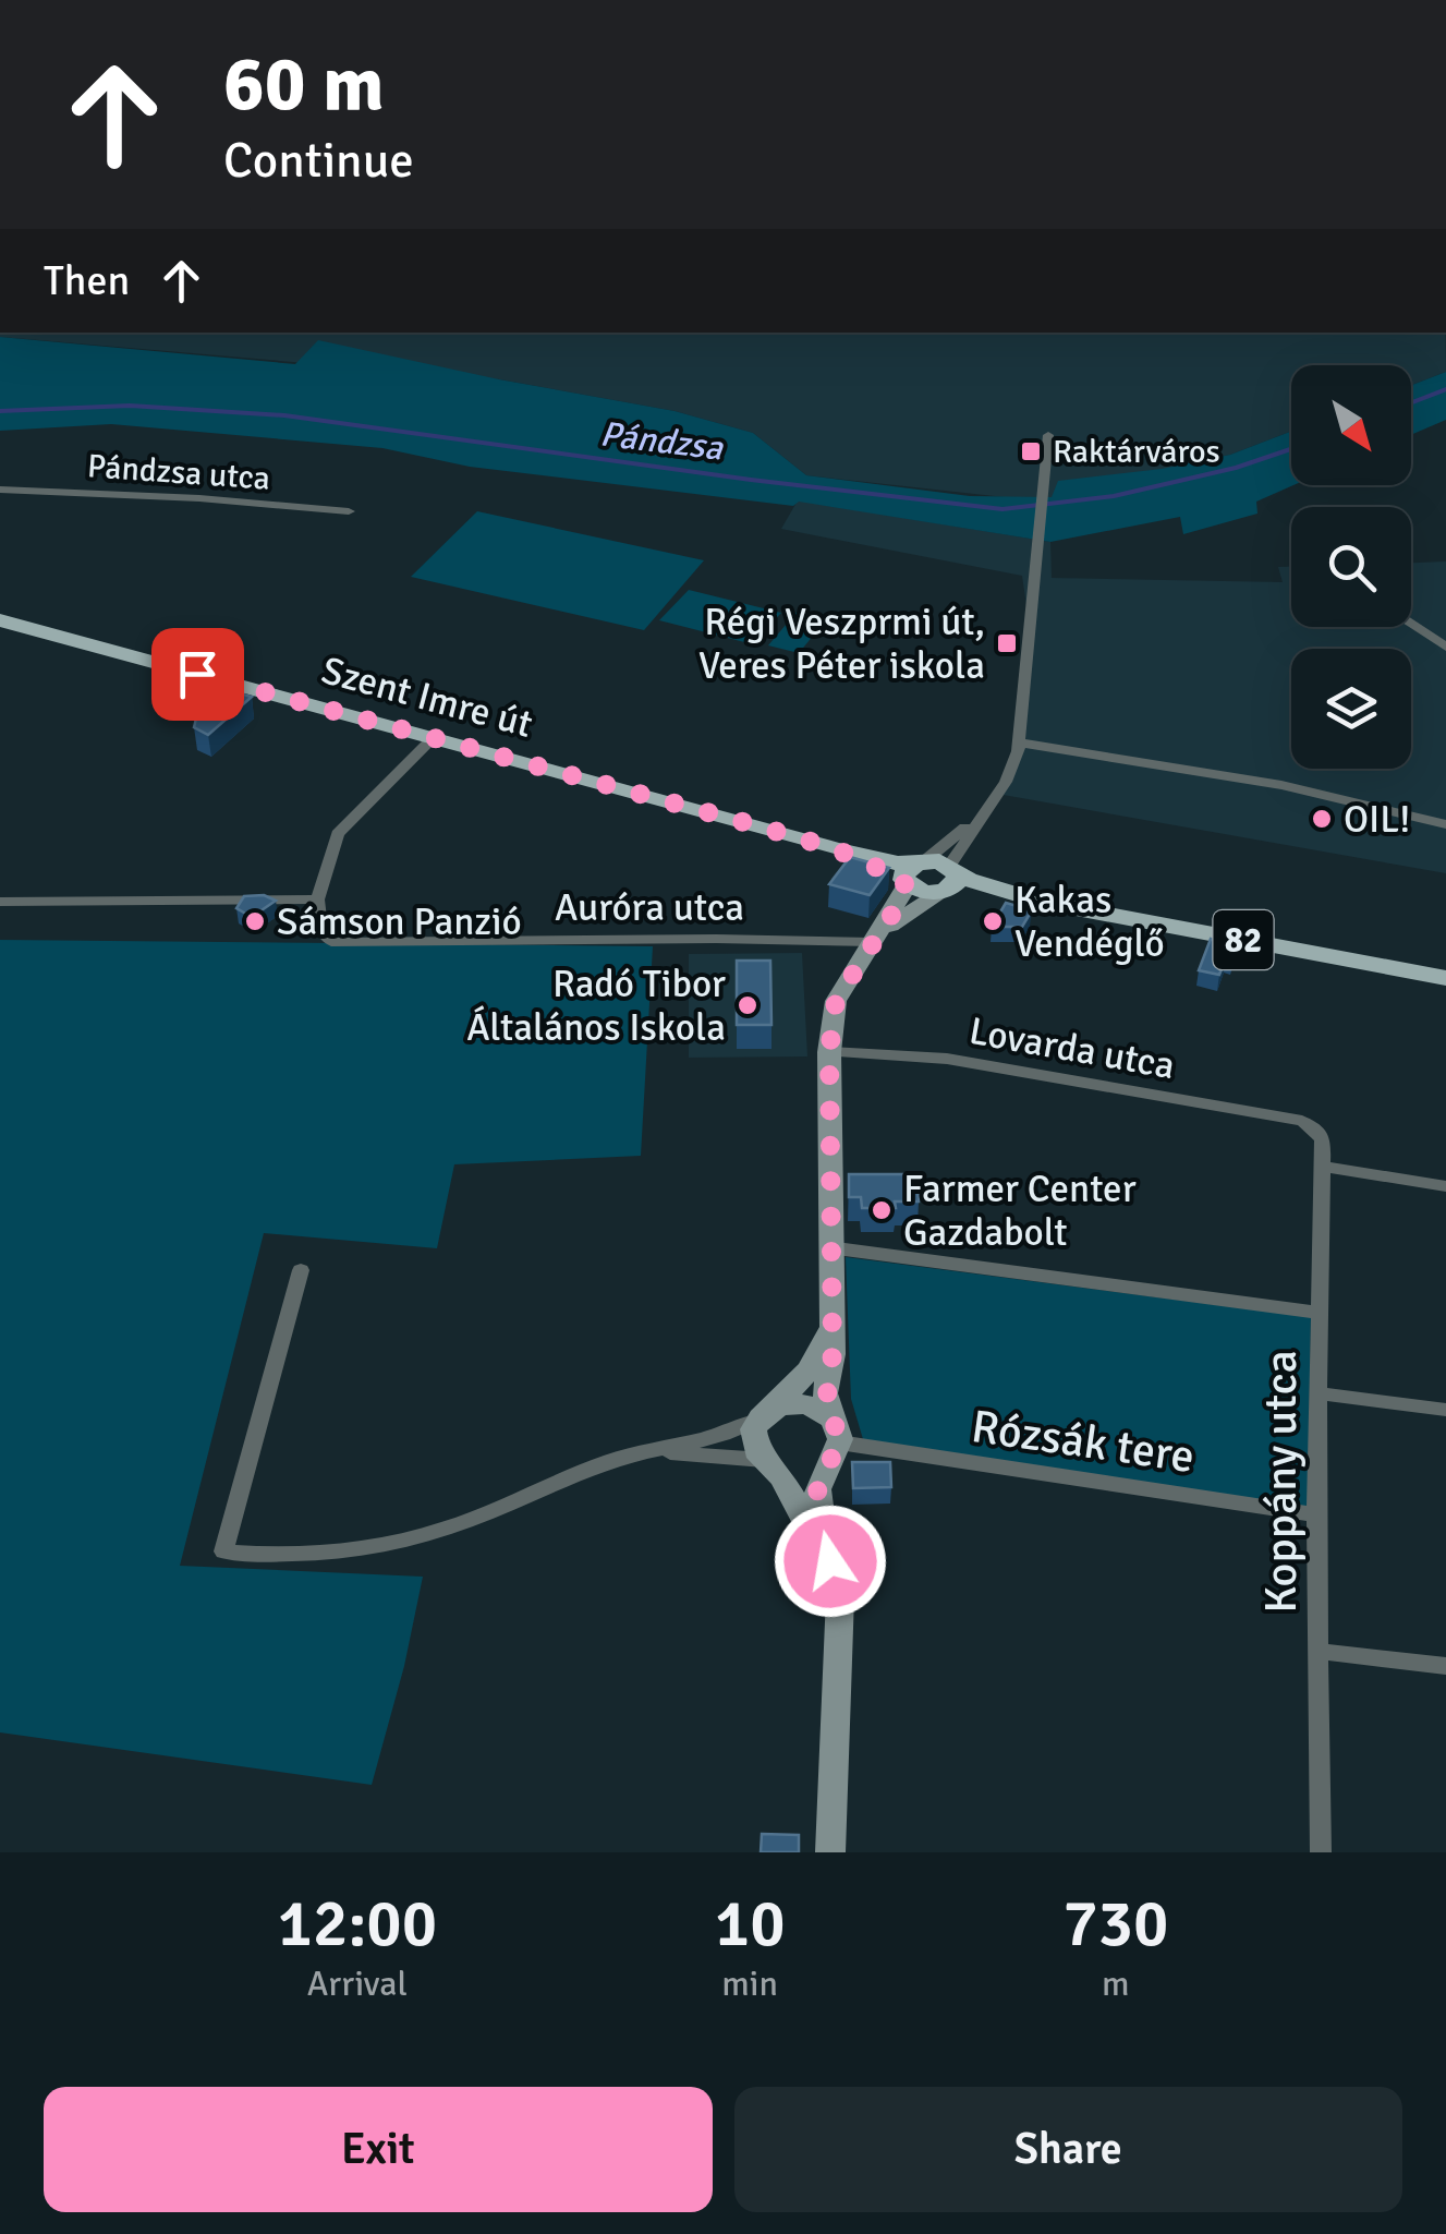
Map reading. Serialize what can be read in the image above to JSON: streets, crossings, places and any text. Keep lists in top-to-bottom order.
{
  "streets": {
    "main road": ["Szent Imre út", "82"],
    "street": [
      "Pándzsa utca",
      "Auróra utca",
      "Lovarda utca",
      "Rózsák tere",
      "Koppány utca"
    ]
  },
  "crossings": [
    ["Lovarda utca", "Koppány utca"],
    ["Rózsák tere", "Koppány utca"]
  ],
  "water": ["Pándzsa"],
  "places": {
    "transit": ["Raktárváros", "Régi Veszprmi út, Veres Péter iskola"],
    "other": [
      "OIL!",
      "Sámson Panzió",
      "Kakas Vendéglő",
      "Radó Tibor Általános Iskola",
      "Farmer Center Gazdabolt"
    ]
  },
  "north": "bottom right",
  "page": {
    "turn": ["60 m", "Continue"],
    "then": "Then",
    "eta": [
      "12:00",
      "Arrival",
      "10",
      "min",
      "730",
      "m"
    ],
    "buttons": ["Exit", "Share"]
  }
}
